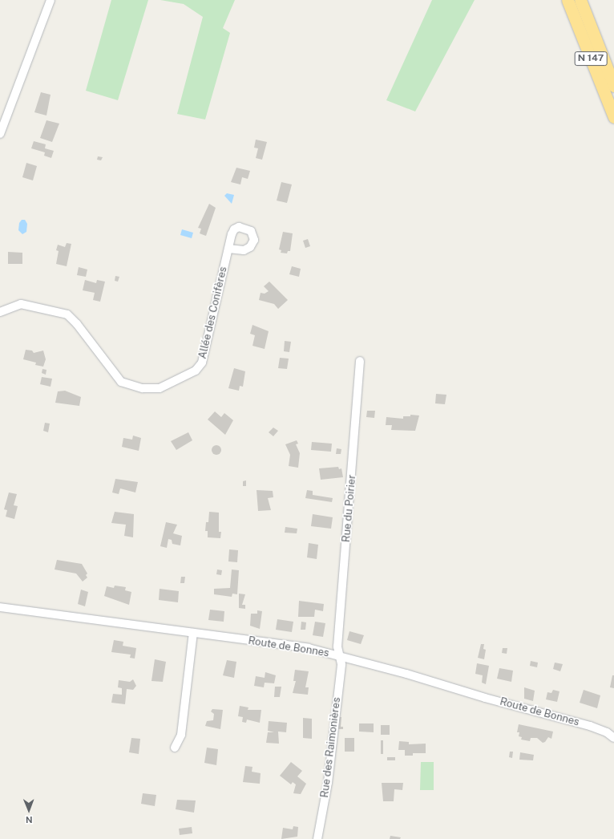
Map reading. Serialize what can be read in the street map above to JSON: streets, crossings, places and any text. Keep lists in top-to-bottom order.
{
  "streets": {
    "highway": ["N 147"],
    "street": [
      "Allée des Conifères",
      "Rue du Poirier",
      "Route de Bonnes",
      "Rue des Raimonières"
    ]
  },
  "crossings": [
    ["Rue du Poirier", "Route de Bonnes"],
    ["Rue du Poirier", "Rue des Raimonières"],
    ["Route de Bonnes", "Rue des Raimonières"]
  ],
  "north": "bottom"
}
